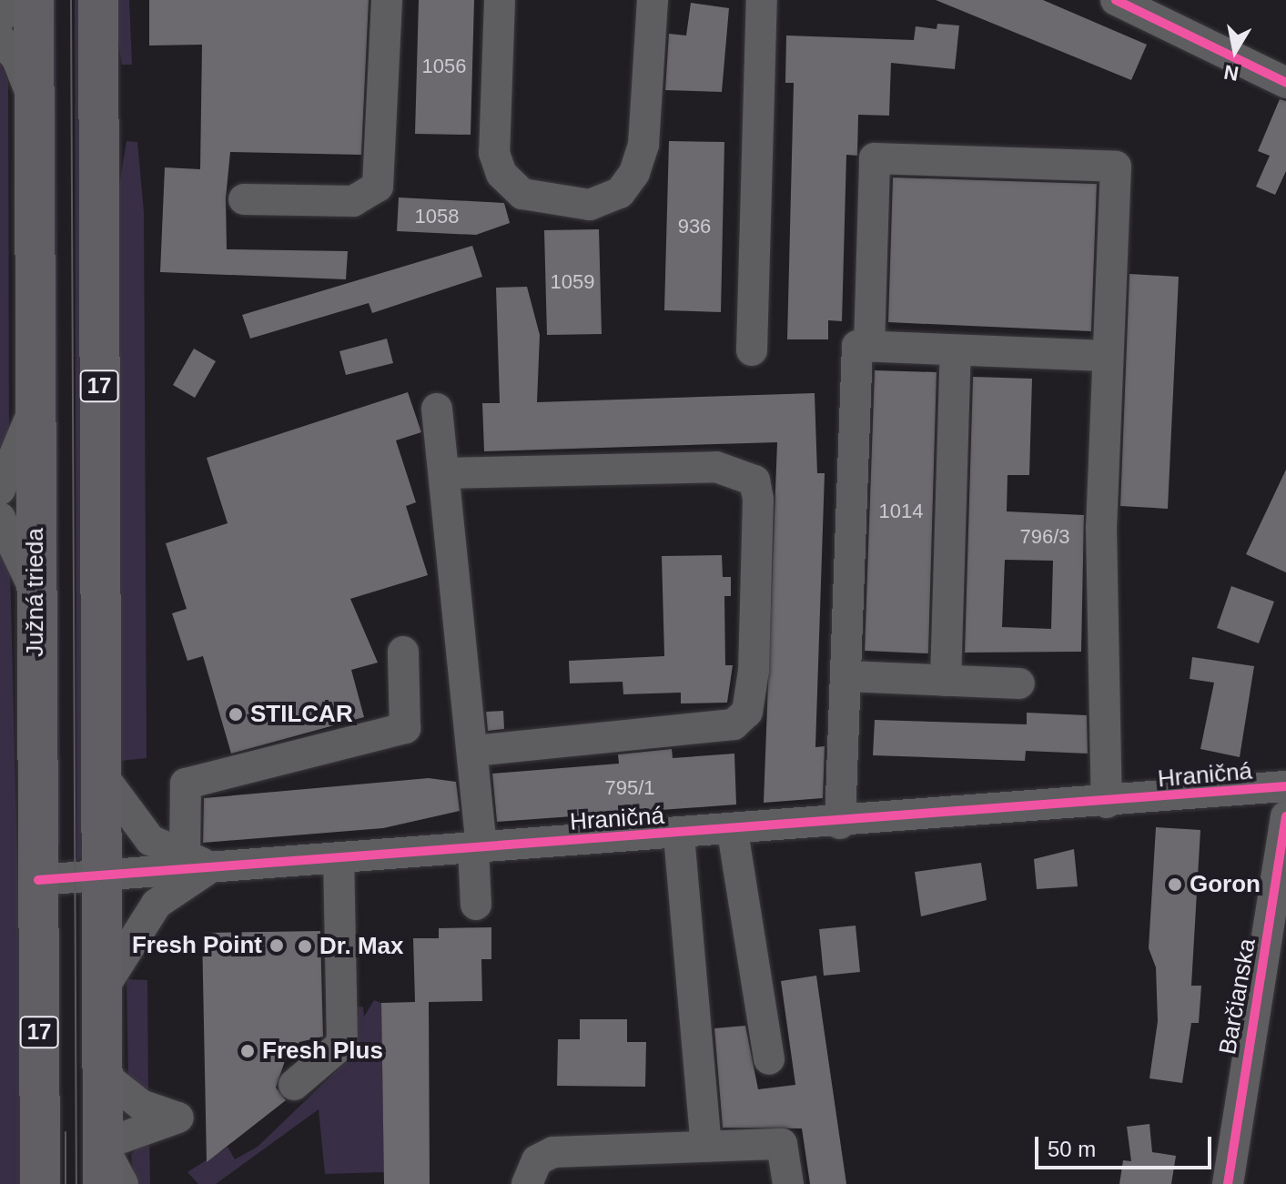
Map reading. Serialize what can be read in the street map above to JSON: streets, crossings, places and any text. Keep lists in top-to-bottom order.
{
  "streets": {
    "main road": ["17", "Južná trieda"],
    "street": ["Hraničná", "Barčianska"]
  },
  "crossings": [
    ["17", "Hraničná"],
    ["Južná trieda", "Hraničná"]
  ],
  "places": [
    "STILCAR",
    "Goron",
    "Fresh Point",
    "Dr. Max",
    "Fresh Plus"
  ],
  "house_numbers": [
    "1056",
    "1058",
    "936",
    "1059",
    "1014",
    "796/3",
    "795/1"
  ],
  "scale_bar": "50 m",
  "north": "bottom"
}
